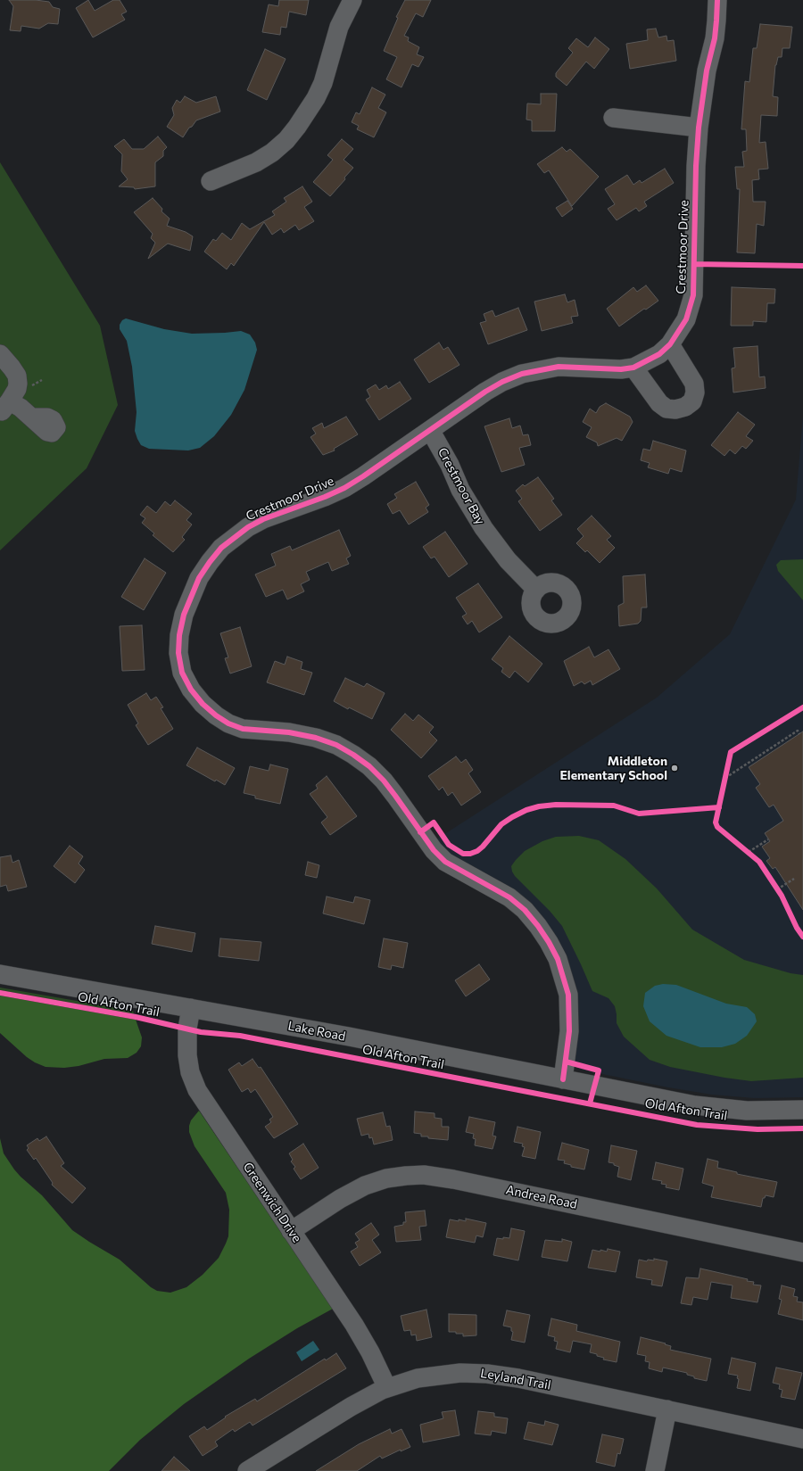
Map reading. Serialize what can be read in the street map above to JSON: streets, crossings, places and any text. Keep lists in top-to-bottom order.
{
  "streets": {
    "street": [
      "Crestmoor Drive",
      "Crestmoor Bay",
      "Lake Road",
      "Andrea Road",
      "Greenwich Drive",
      "Leyland Trail"
    ],
    "cycle path": ["Old Afton Trail"]
  },
  "crossings": [
    ["Crestmoor Drive", "Crestmoor Bay"],
    ["Crestmoor Drive", "Lake Road"],
    ["Lake Road", "Greenwich Drive"],
    ["Andrea Road", "Greenwich Drive"],
    ["Greenwich Drive", "Leyland Trail"]
  ],
  "places": ["Middleton Elementary School"]
}
